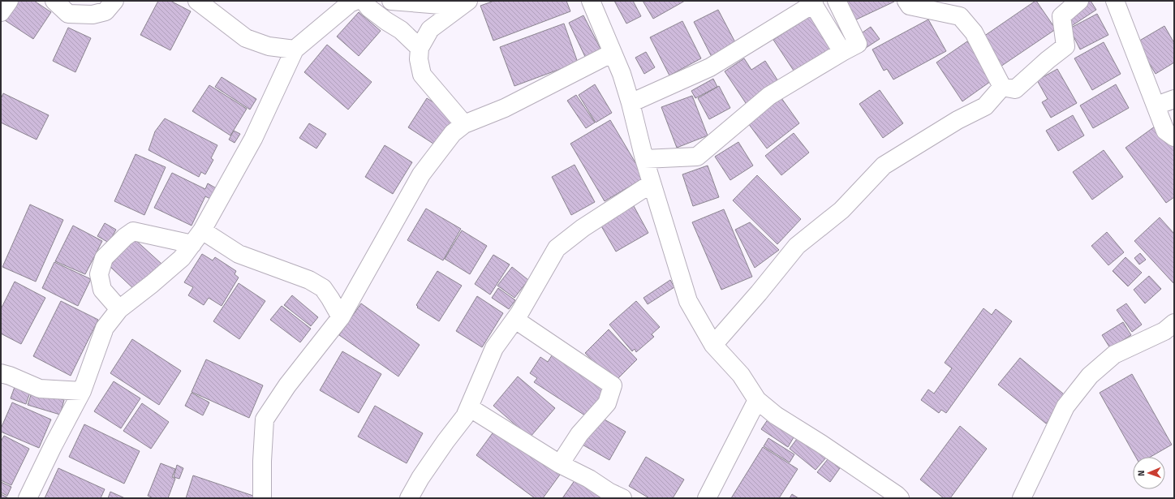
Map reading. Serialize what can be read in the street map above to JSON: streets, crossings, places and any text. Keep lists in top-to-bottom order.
{
  "north": "left"
}
